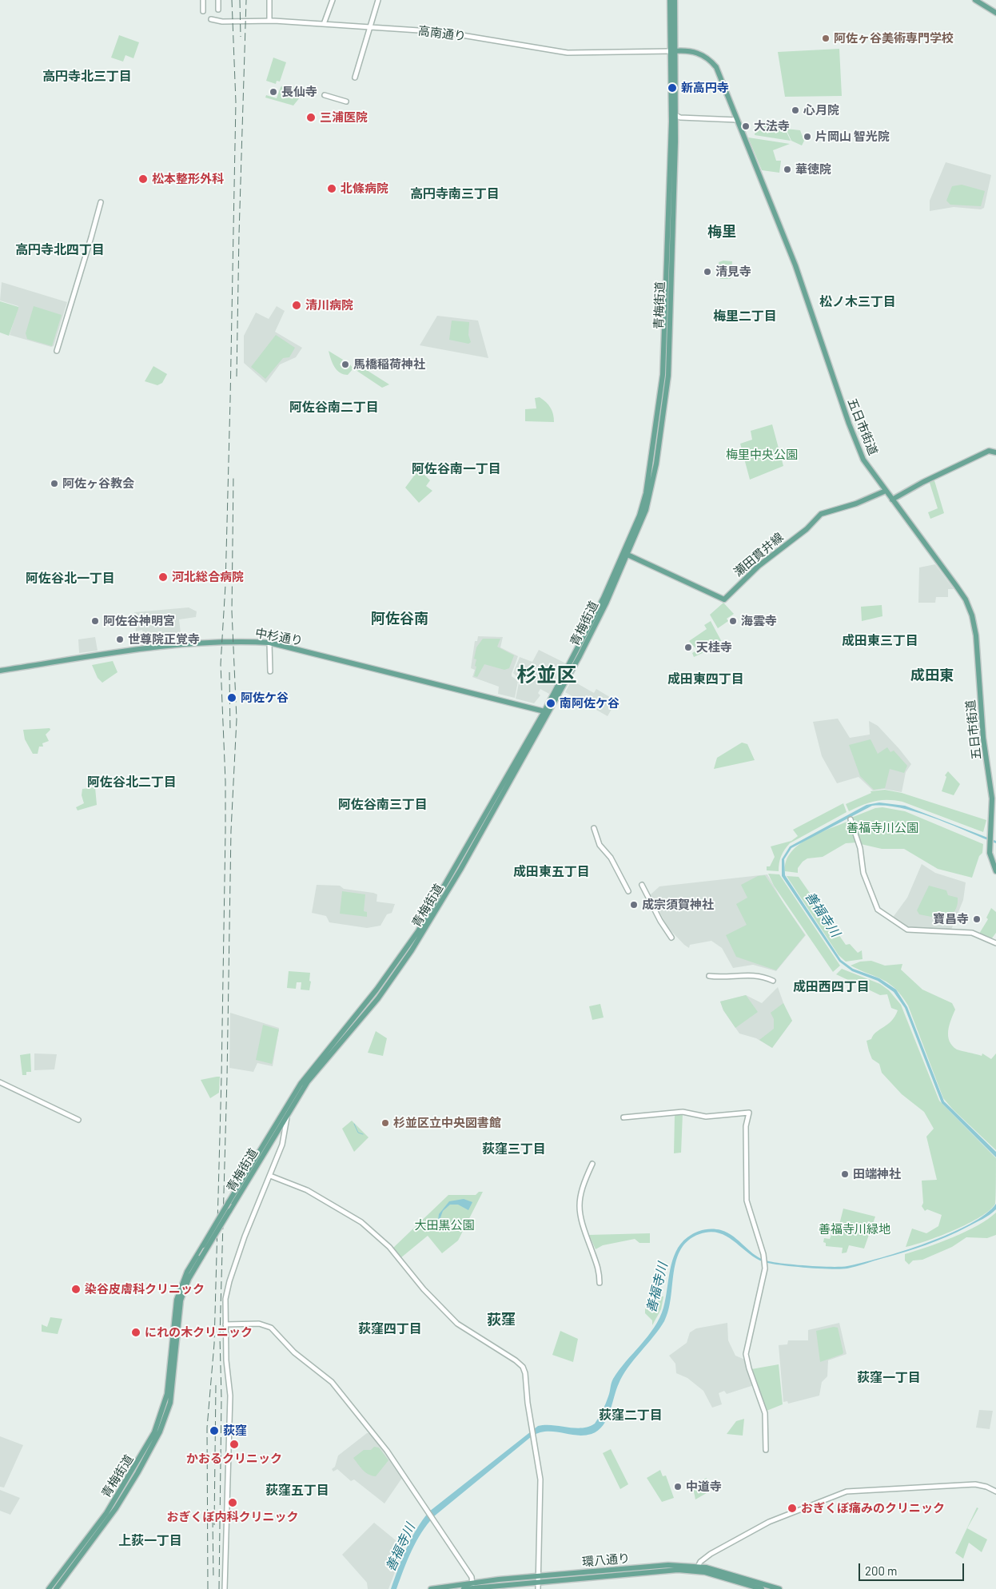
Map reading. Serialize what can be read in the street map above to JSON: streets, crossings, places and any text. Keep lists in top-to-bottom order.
{
  "streets": {
    "main road": [
      "青梅街道",
      "五日市街道",
      "瀬田貫井線",
      "中杉通り",
      "環八通り"
    ],
    "street": ["高南通り"]
  },
  "crossings": [
    ["高南通り", "青梅街道"],
    ["高南通り", "五日市街道"],
    ["青梅街道", "五日市街道"],
    ["青梅街道", "瀬田貫井線"],
    ["青梅街道", "中杉通り"],
    ["五日市街道", "瀬田貫井線"]
  ],
  "districts": [
    "高円寺北三丁目",
    "高円寺南三丁目",
    "梅里",
    "高円寺北四丁目",
    "松ノ木三丁目",
    "梅里二丁目",
    "阿佐谷南二丁目",
    "阿佐谷南一丁目",
    "阿佐谷北一丁目",
    "阿佐谷南",
    "成田東三丁目",
    "杉並区",
    "成田東",
    "成田東四丁目",
    "阿佐谷北二丁目",
    "阿佐谷南三丁目",
    "成田東五丁目",
    "成田西四丁目",
    "荻窪三丁目",
    "荻窪",
    "荻窪四丁目",
    "荻窪一丁目",
    "荻窪二丁目",
    "荻窪五丁目",
    "上荻一丁目"
  ],
  "water": ["善福寺川"],
  "parks": [
    "梅里中央公園",
    "善福寺川公園",
    "大田黒公園",
    "善福寺川緑地"
  ],
  "places": [
    "阿佐ヶ谷美術専門学校",
    "新高円寺",
    "長仙寺",
    "心月院",
    "三浦医院",
    "大法寺",
    "片岡山 智光院",
    "華徳院",
    "松本整形外科",
    "北條病院",
    "清見寺",
    "清川病院",
    "馬橋稲荷神社",
    "阿佐ヶ谷教会",
    "河北総合病院",
    "阿佐谷神明宮",
    "海雲寺",
    "世尊院正覚寺",
    "天桂寺",
    "阿佐ケ谷",
    "南阿佐ケ谷",
    "成宗須賀神社",
    "寶昌寺",
    "杉並区立中央図書館",
    "田端神社",
    "染谷皮膚科クリニック",
    "にれの木クリニック",
    "荻窪",
    "かおるクリニック",
    "中道寺",
    "おぎくぼ内科クリニック",
    "おぎくぼ痛みのクリニック"
  ],
  "scale_bar": "200 m"
}
